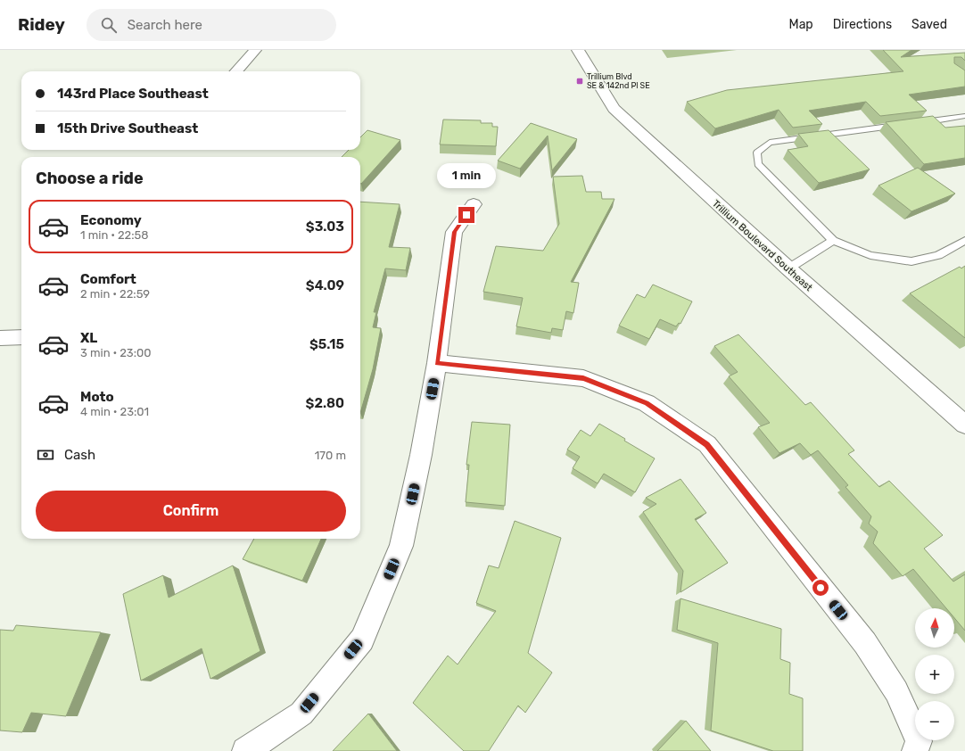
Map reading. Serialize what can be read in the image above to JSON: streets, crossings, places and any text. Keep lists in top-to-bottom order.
{
  "streets": {
    "street": ["Trillium Boulevard Southeast"]
  },
  "places": {
    "transit": ["Trillium Blvd SE & 142nd Pl SE"]
  },
  "north": "top",
  "page": {
    "header": "Ridey",
    "search": "Search here",
    "nav": ["Map", "Directions", "Saved"],
    "banner": ["143rd Place Southeast", "15th Drive Southeast"],
    "heading": "Choose a ride",
    "bubble": "1 min",
    "list": [
      {
        "name": "Economy",
        "note": "1 min · 22:58",
        "value": "$3.03"
      },
      {
        "name": "Comfort",
        "note": "2 min · 22:59",
        "value": "$4.09"
      },
      {
        "name": "XL",
        "note": "3 min · 23:00",
        "value": "$5.15"
      },
      {
        "name": "Moto",
        "note": "4 min · 23:01",
        "value": "$2.80"
      }
    ],
    "pay": ["Cash", "170 m"],
    "buttons": "Confirm",
    "map_buttons": ["+", "−"]
  }
}
